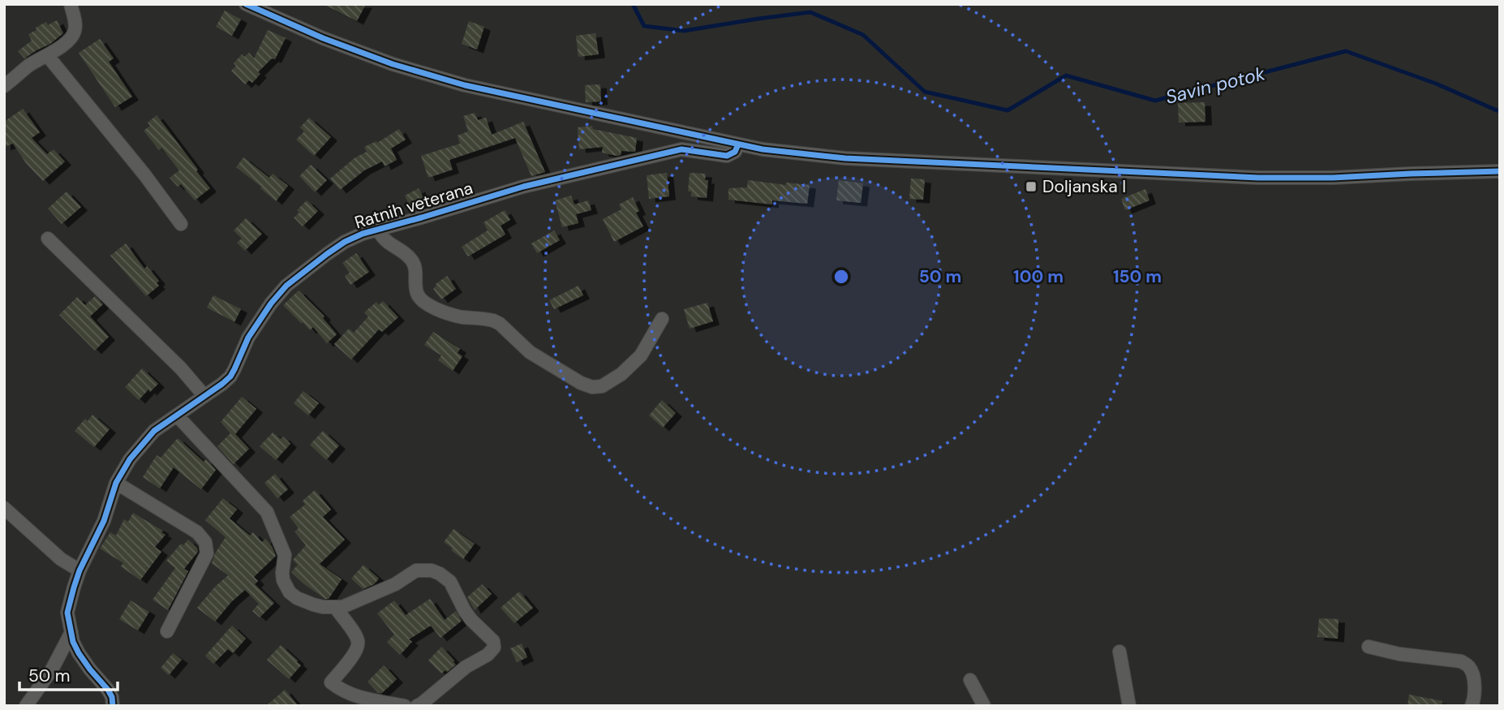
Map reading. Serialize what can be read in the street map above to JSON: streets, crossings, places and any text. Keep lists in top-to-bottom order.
{
  "streets": {
    "street": ["Ratnih veterana"]
  },
  "water": ["Savin potok"],
  "places": {
    "transit": ["Doljanska I"]
  },
  "scale_bar": "50 m",
  "rings": ["50 m", "100 m", "150 m"]
}
